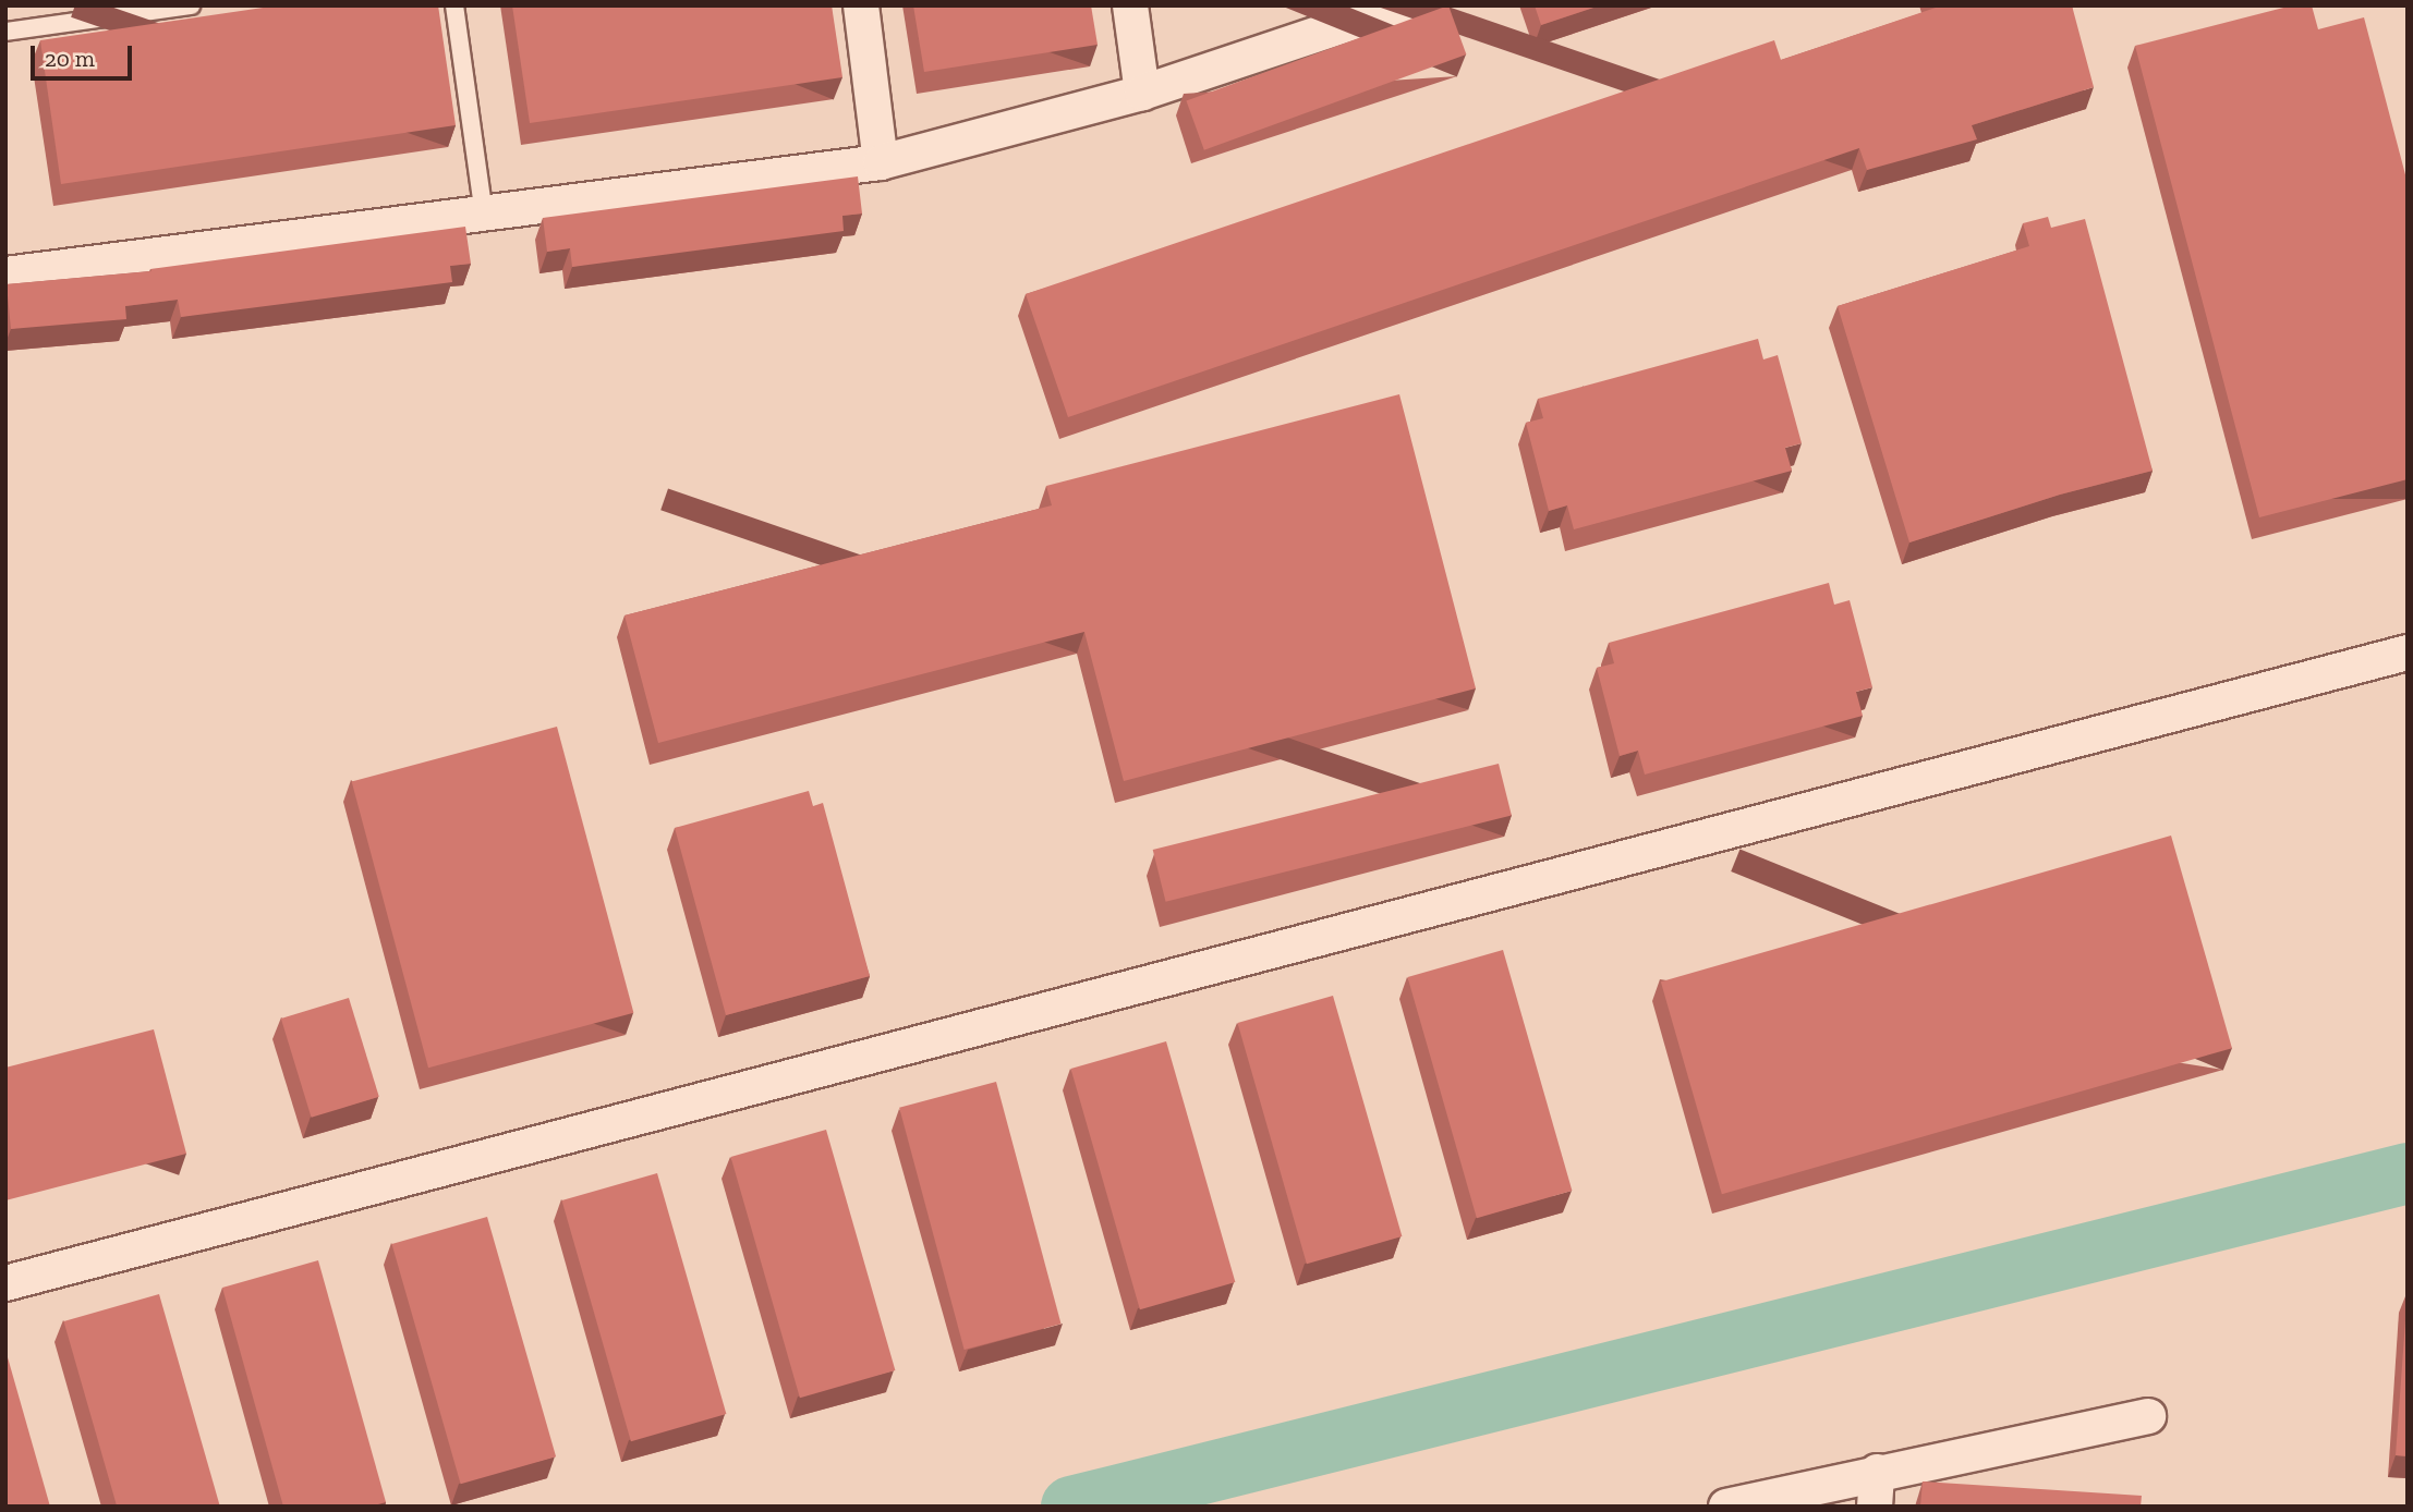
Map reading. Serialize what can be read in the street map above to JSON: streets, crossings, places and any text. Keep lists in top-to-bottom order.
{
  "scale_bar": "20 m"
}
